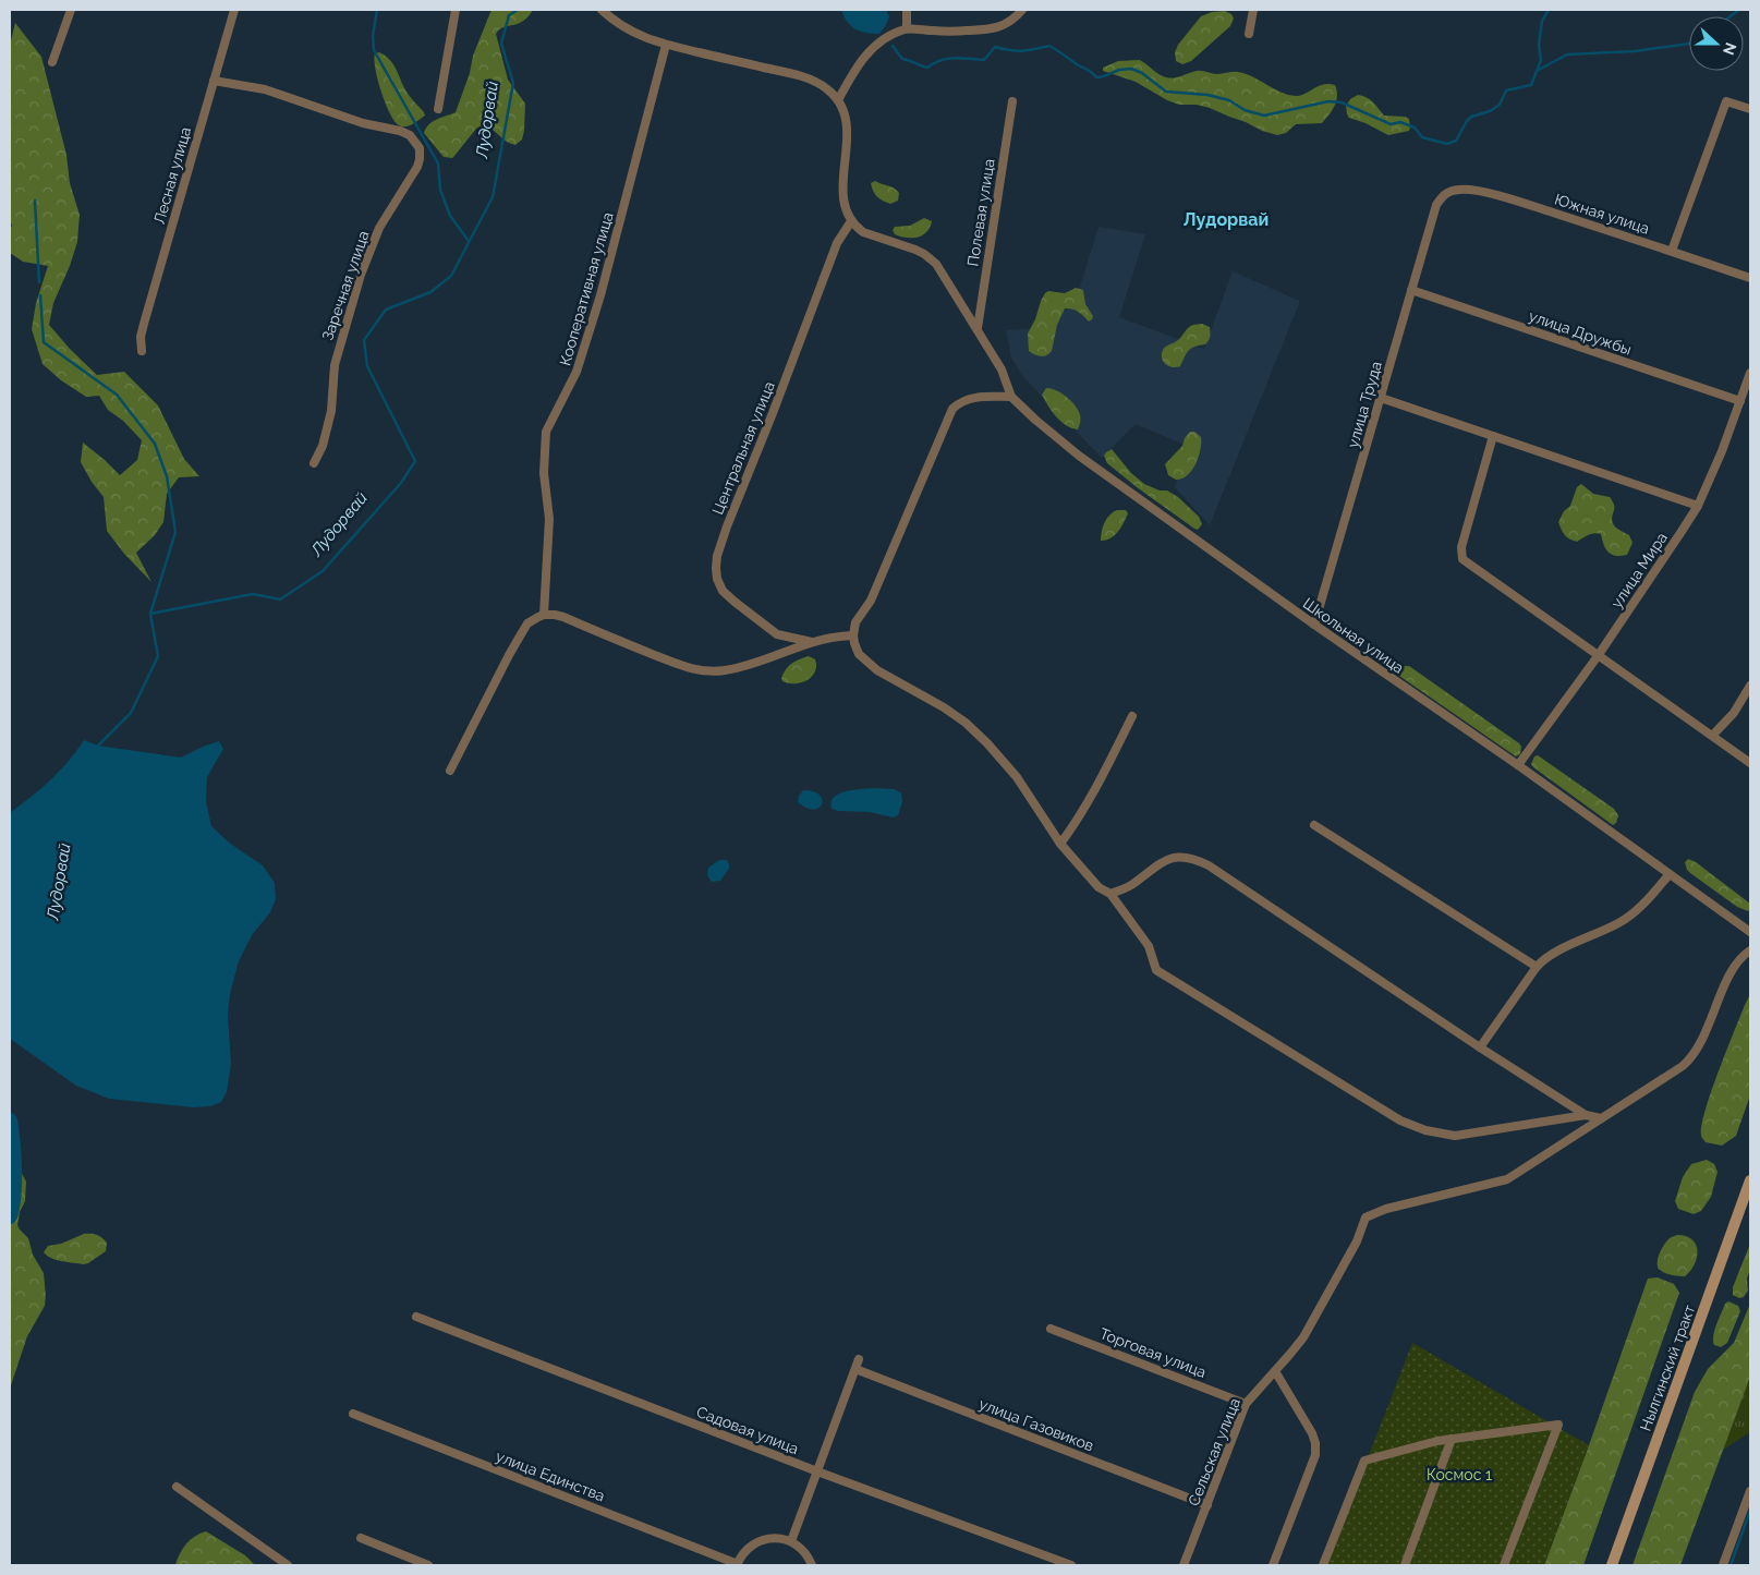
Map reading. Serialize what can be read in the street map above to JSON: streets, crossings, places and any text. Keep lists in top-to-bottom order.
{
  "streets": {
    "main road": ["Нылгинский тракт"],
    "street": [
      "Лесная улица",
      "Полевая улица",
      "Южная улица",
      "Заречная улица",
      "Кооперативная улица",
      "улица Дружбы",
      "улица Труда",
      "Центральная улица",
      "улица Мира",
      "Школьная улица",
      "Торговая улица",
      "улица Газовиков",
      "Садовая улица",
      "Сельская улица",
      "улица Единства"
    ]
  },
  "crossings": [
    ["Лесная улица", "Заречная улица"],
    ["Полевая улица", "Школьная улица"],
    ["Южная улица", "улица Труда"],
    ["улица Дружбы", "улица Труда"],
    ["улица Дружбы", "улица Мира"],
    ["улица Труда", "Школьная улица"],
    ["улица Мира", "Школьная улица"],
    ["Торговая улица", "Сельская улица"],
    ["улица Газовиков", "Сельская улица"]
  ],
  "districts": ["Лудорвай"],
  "water": ["Лудорвай"],
  "parks": ["Космос 1"],
  "north": "right"
}
